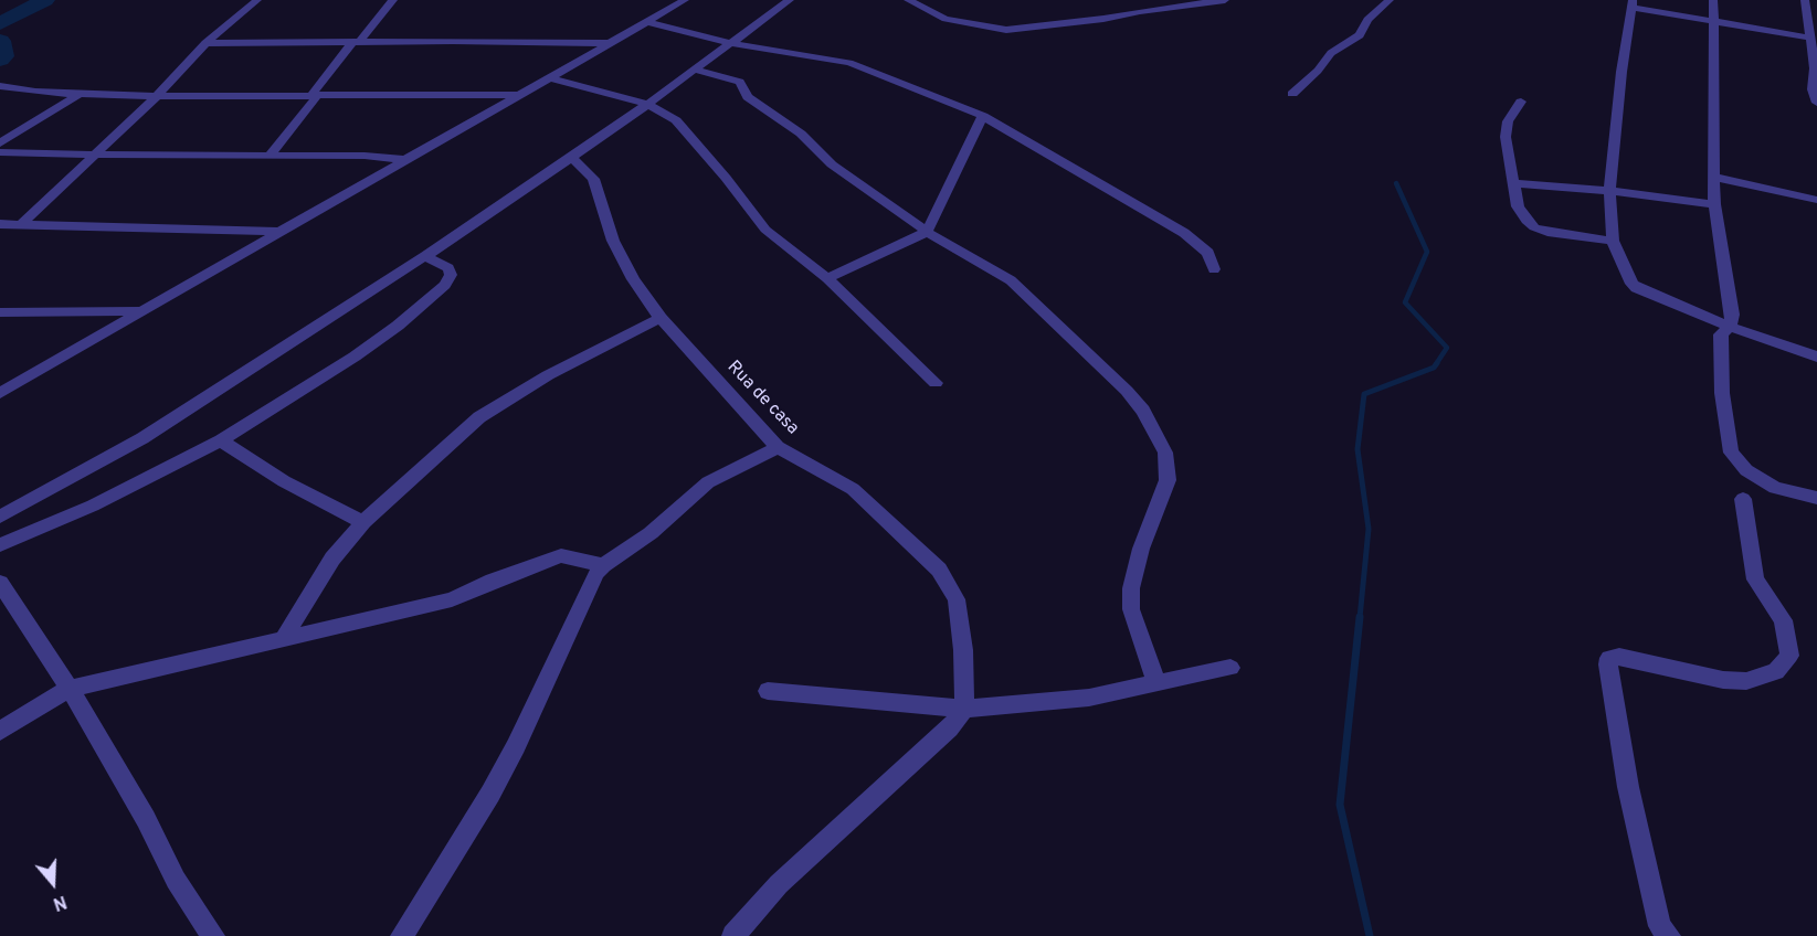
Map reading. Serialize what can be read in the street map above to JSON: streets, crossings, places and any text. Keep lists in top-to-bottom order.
{
  "streets": {
    "street": ["Rua de casa"]
  },
  "north": "bottom"
}
